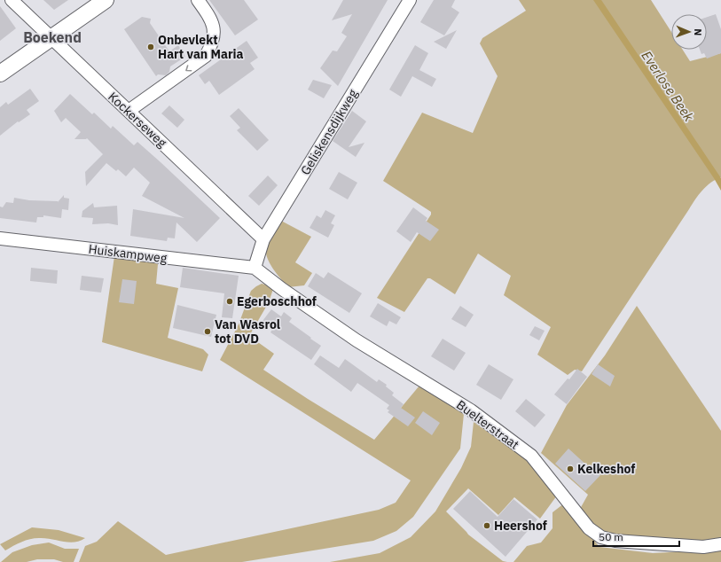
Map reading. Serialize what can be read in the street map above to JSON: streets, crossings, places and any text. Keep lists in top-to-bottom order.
{
  "streets": {
    "street": [
      "Kockerseweg",
      "Geliskensdijkweg",
      "Huiskampweg",
      "Buelterstraat"
    ]
  },
  "crossings": [
    ["Kockerseweg", "Geliskensdijkweg"],
    ["Geliskensdijkweg", "Huiskampweg"],
    ["Geliskensdijkweg", "Buelterstraat"],
    ["Huiskampweg", "Buelterstraat"]
  ],
  "districts": ["Boekend"],
  "water": ["Everlose Beek"],
  "places": [
    "Onbevlekt Hart van Maria",
    "Egerboschhof",
    "Van Wasrol tot DVD",
    "Kelkeshof",
    "Heershof"
  ],
  "scale_bar": "50 m",
  "north": "right"
}
